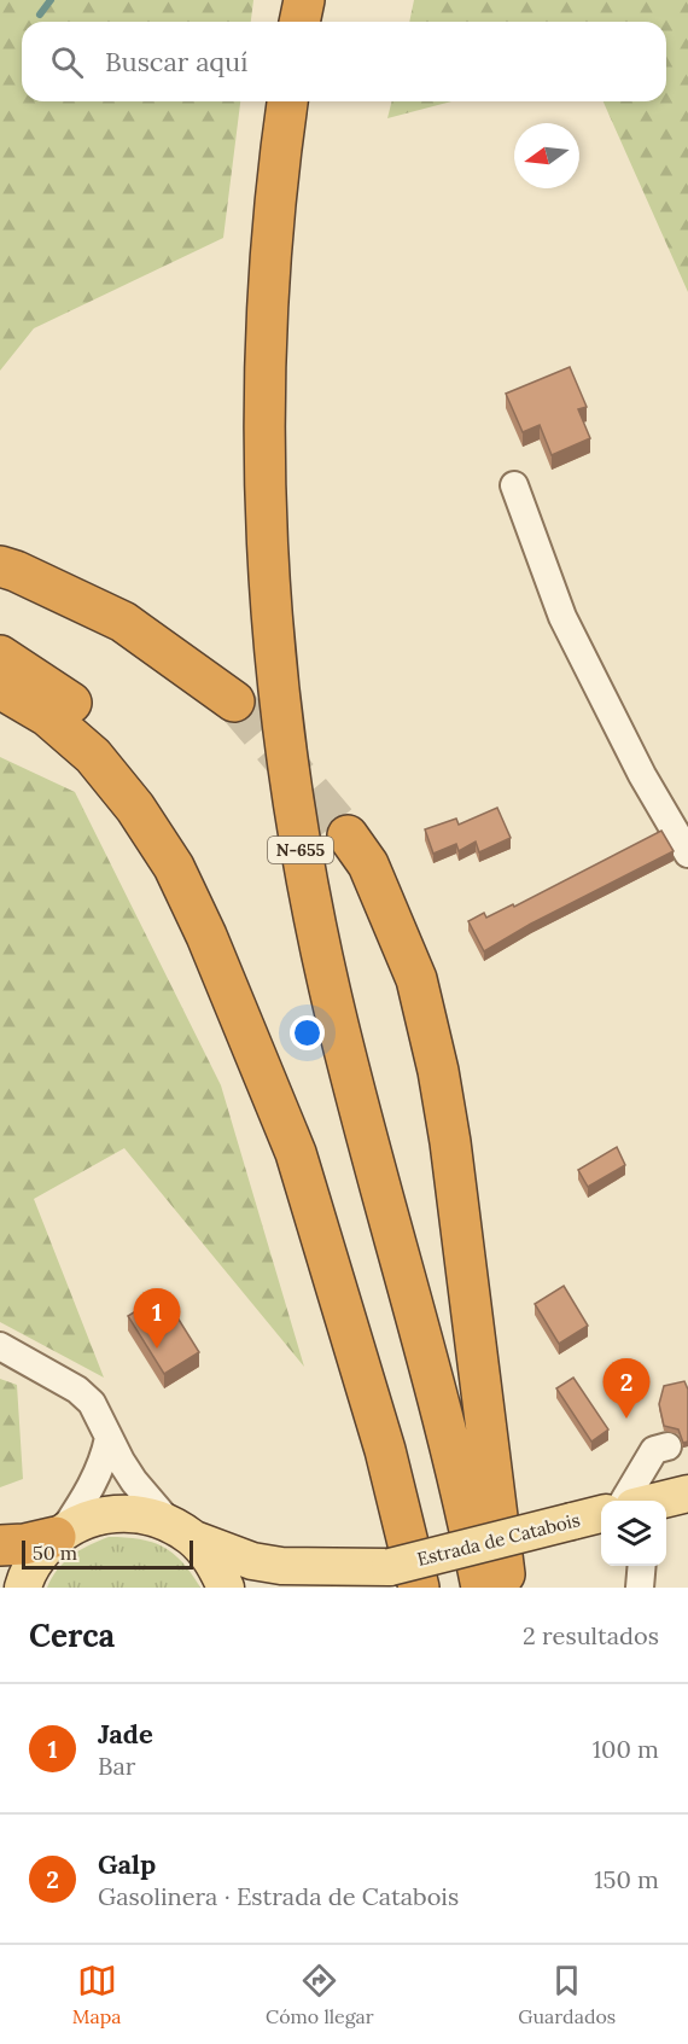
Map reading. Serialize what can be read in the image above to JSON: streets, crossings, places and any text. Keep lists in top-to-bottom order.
{
  "streets": {
    "highway": ["N-655"],
    "main road": ["Estrada de Catabois"]
  },
  "scale_bar": "50 m",
  "north": "left",
  "page": {
    "search": "Buscar aquí",
    "pins": ["1", "2"],
    "scale": "50 m",
    "heading": ["Cerca", "2 resultados"],
    "list": [
      {
        "mark": "1",
        "name": "Jade",
        "note": "Bar",
        "value": "100 m"
      },
      {
        "mark": "2",
        "name": "Galp",
        "note": "Gasolinera · Estrada de Catabois",
        "value": "150 m"
      }
    ],
    "nav": ["Mapa", "Cómo llegar", "Guardados"]
  }
}
